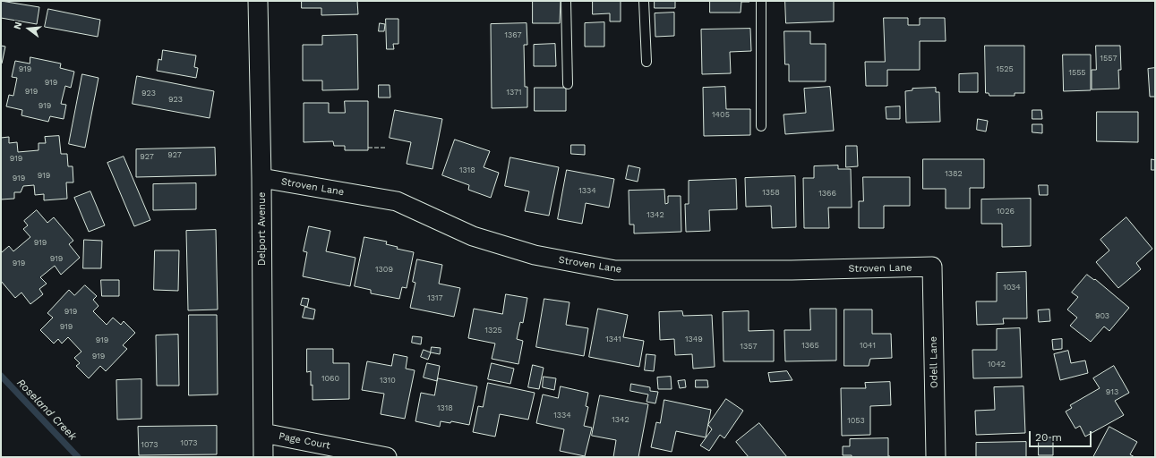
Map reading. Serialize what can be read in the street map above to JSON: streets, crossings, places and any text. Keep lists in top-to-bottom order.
{
  "streets": {
    "street": [
      "Stroven Lane",
      "Delport Avenue",
      "Odell Lane",
      "Page Court"
    ]
  },
  "crossings": [
    ["Stroven Lane", "Delport Avenue"],
    ["Stroven Lane", "Odell Lane"],
    ["Delport Avenue", "Page Court"]
  ],
  "water": ["Roseland Creek"],
  "house_numbers": [
    "1367",
    "1557",
    "919",
    "1525",
    "1555",
    "919",
    "919",
    "1371",
    "923",
    "923",
    "919",
    "1405",
    "927",
    "927",
    "919",
    "1318",
    "1382",
    "919",
    "919",
    "1334",
    "1358",
    "1366",
    "1026",
    "1342",
    "919",
    "919",
    "919",
    "1309",
    "1034",
    "1317",
    "919",
    "903",
    "919",
    "1325",
    "1341",
    "1349",
    "919",
    "1365",
    "1041",
    "1357",
    "919",
    "1042",
    "1060",
    "1310",
    "913",
    "1318",
    "1334",
    "1342",
    "1053",
    "1073",
    "1073"
  ],
  "scale_bar": "20 m",
  "north": "left"
}
